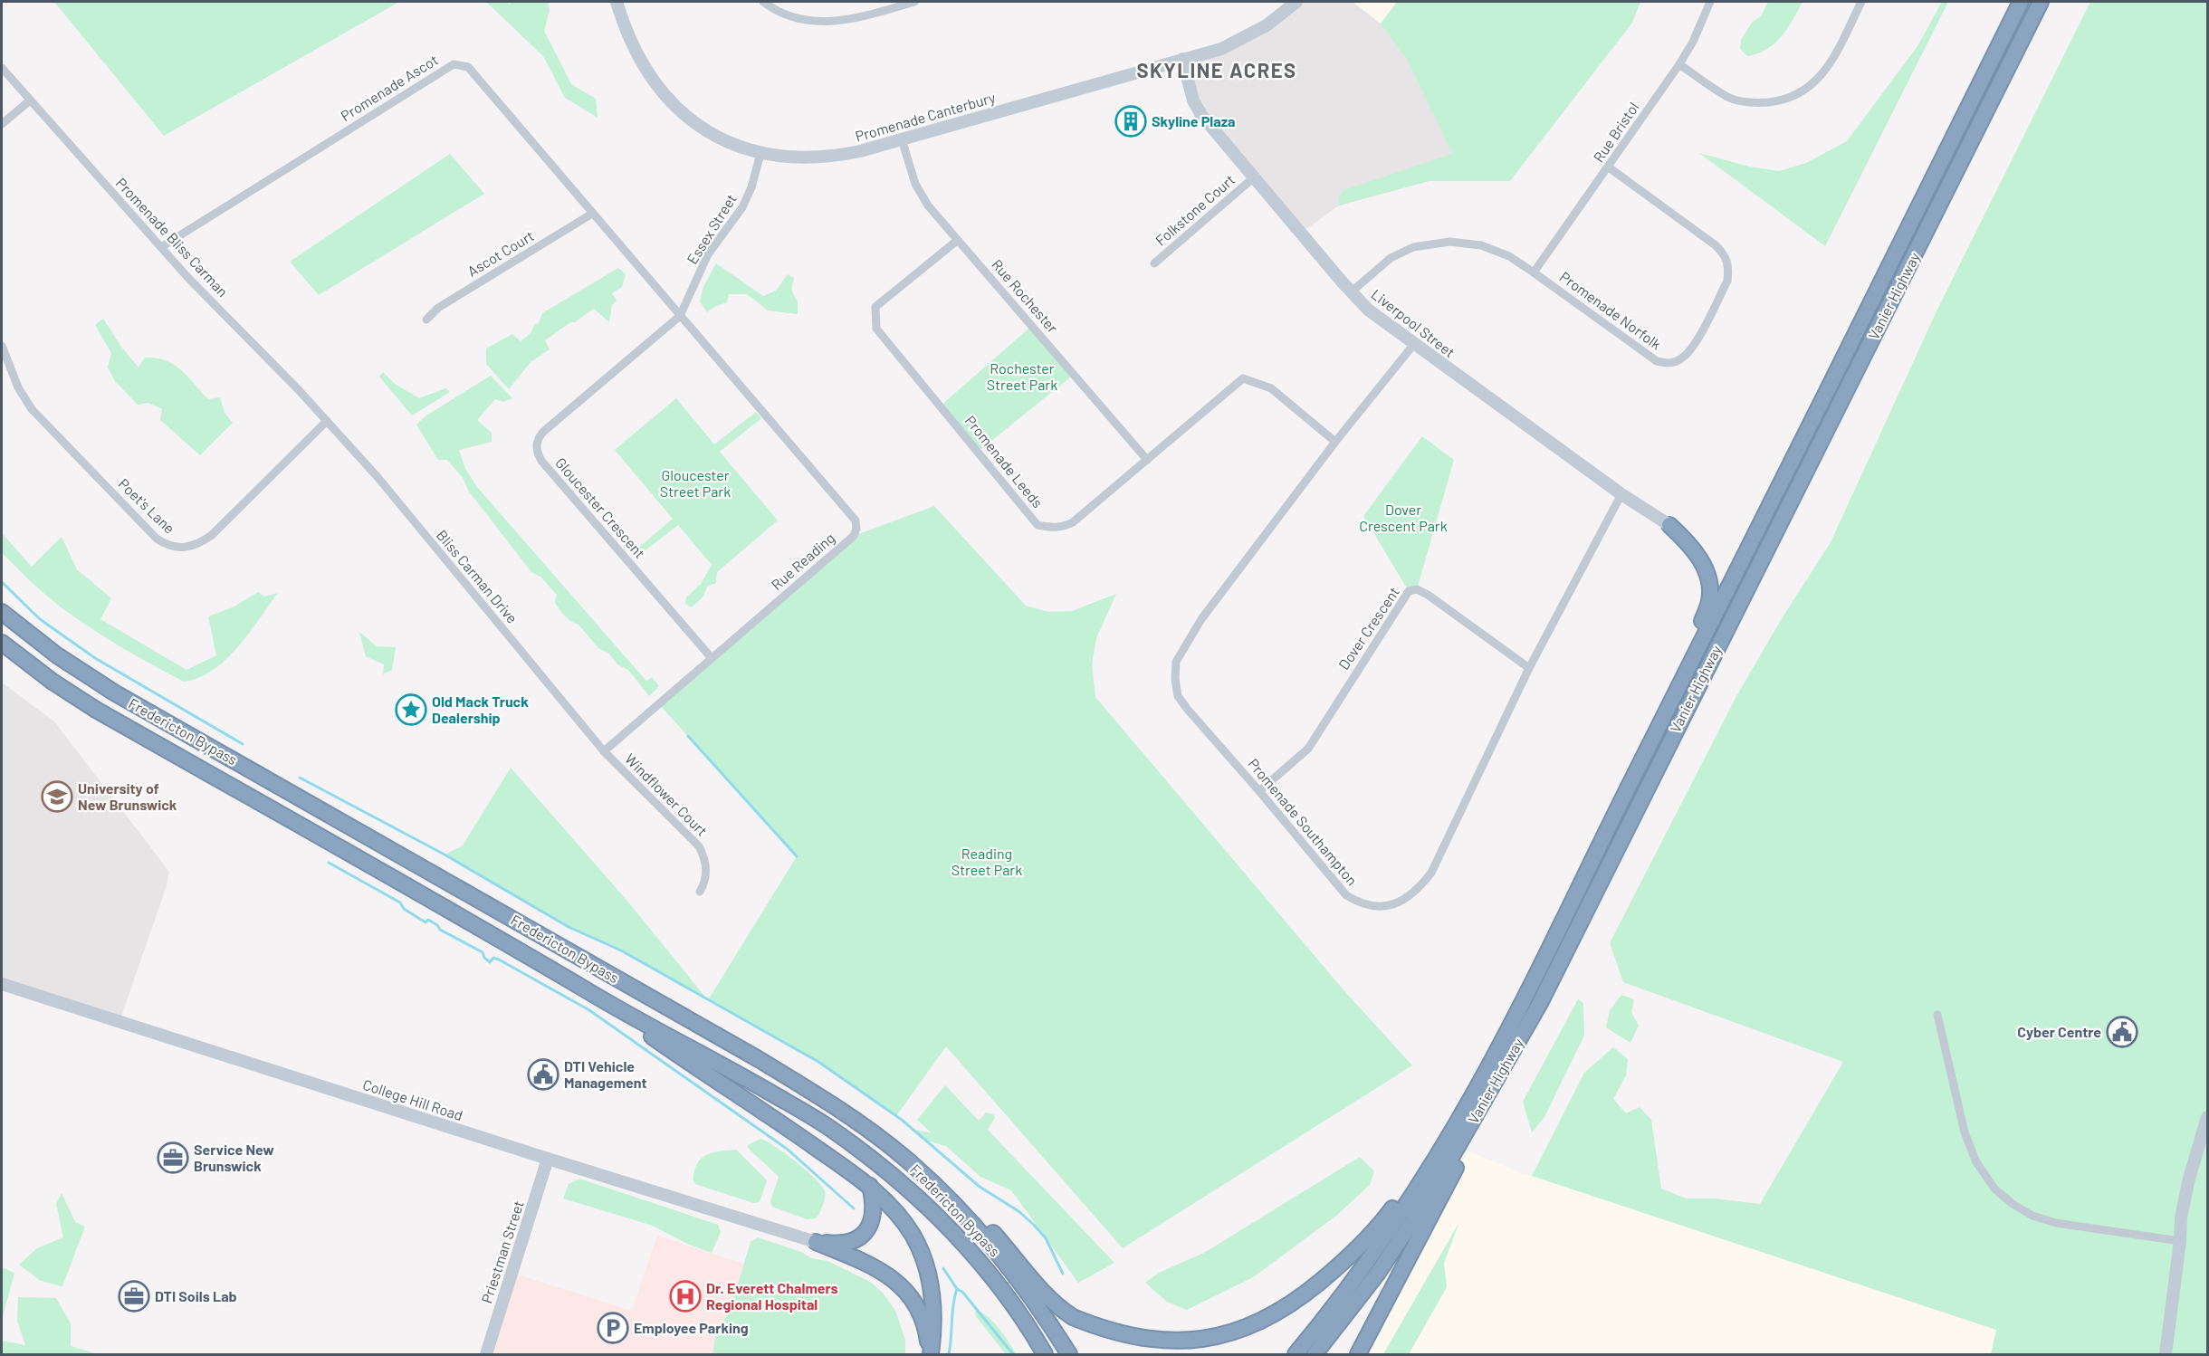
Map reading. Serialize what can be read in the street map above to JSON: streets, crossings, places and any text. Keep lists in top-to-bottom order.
{
  "streets": {
    "highway": ["Vanier Highway", "Fredericton Bypass"],
    "street": [
      "Promenade Ascot",
      "Promenade Canterbury",
      "Rue Bristol",
      "Folkstone Court",
      "Essex Street",
      "Promenade Bliss Carman",
      "Ascot Court",
      "Rue Rochester",
      "Promenade Norfolk",
      "Liverpool Street",
      "Promenade Leeds",
      "Poet's Lane",
      "Gloucester Crescent",
      "Rue Reading",
      "Bliss Carman Drive",
      "Dover Crescent",
      "Windflower Court",
      "Promenade Southampton",
      "College Hill Road",
      "Priestman Street"
    ]
  },
  "crossings": [
    ["Promenade Ascot", "Essex Street"],
    ["Promenade Ascot", "Promenade Bliss Carman"],
    ["Promenade Ascot", "Ascot Court"],
    ["Promenade Ascot", "Gloucester Crescent"],
    ["Promenade Ascot", "Rue Reading"],
    ["Promenade Canterbury", "Essex Street"],
    ["Promenade Canterbury", "Rue Rochester"],
    ["Promenade Canterbury", "Liverpool Street"],
    ["Rue Bristol", "Promenade Norfolk"],
    ["Folkstone Court", "Liverpool Street"],
    ["Essex Street", "Gloucester Crescent"],
    ["Essex Street", "Rue Reading"],
    ["Promenade Bliss Carman", "Poet's Lane"],
    ["Promenade Bliss Carman", "Bliss Carman Drive"],
    ["Rue Rochester", "Promenade Leeds"],
    ["Promenade Norfolk", "Liverpool Street"],
    ["Liverpool Street", "Promenade Southampton"],
    ["Promenade Leeds", "Promenade Southampton"],
    ["Poet's Lane", "Bliss Carman Drive"],
    ["Gloucester Crescent", "Rue Reading"],
    ["Rue Reading", "Bliss Carman Drive"],
    ["Rue Reading", "Windflower Court"],
    ["Bliss Carman Drive", "Windflower Court"],
    ["Dover Crescent", "Promenade Southampton"],
    ["College Hill Road", "Priestman Street"]
  ],
  "districts": ["SKYLINE ACRES"],
  "parks": [
    "Rochester Street Park",
    "Gloucester Street Park",
    "Dover Crescent Park",
    "Reading Street Park"
  ],
  "places": {
    "building": ["Skyline Plaza"],
    "place": ["Old Mack Truck Dealership"],
    "school or university": ["University of New Brunswick"],
    "public building": ["Cyber Centre", "DTI Vehicle Management"],
    "office": ["Service New Brunswick", "DTI Soils Lab"],
    "hospital": ["Dr. Everett Chalmers Regional Hospital"],
    "parking": ["Employee Parking"]
  }
}
